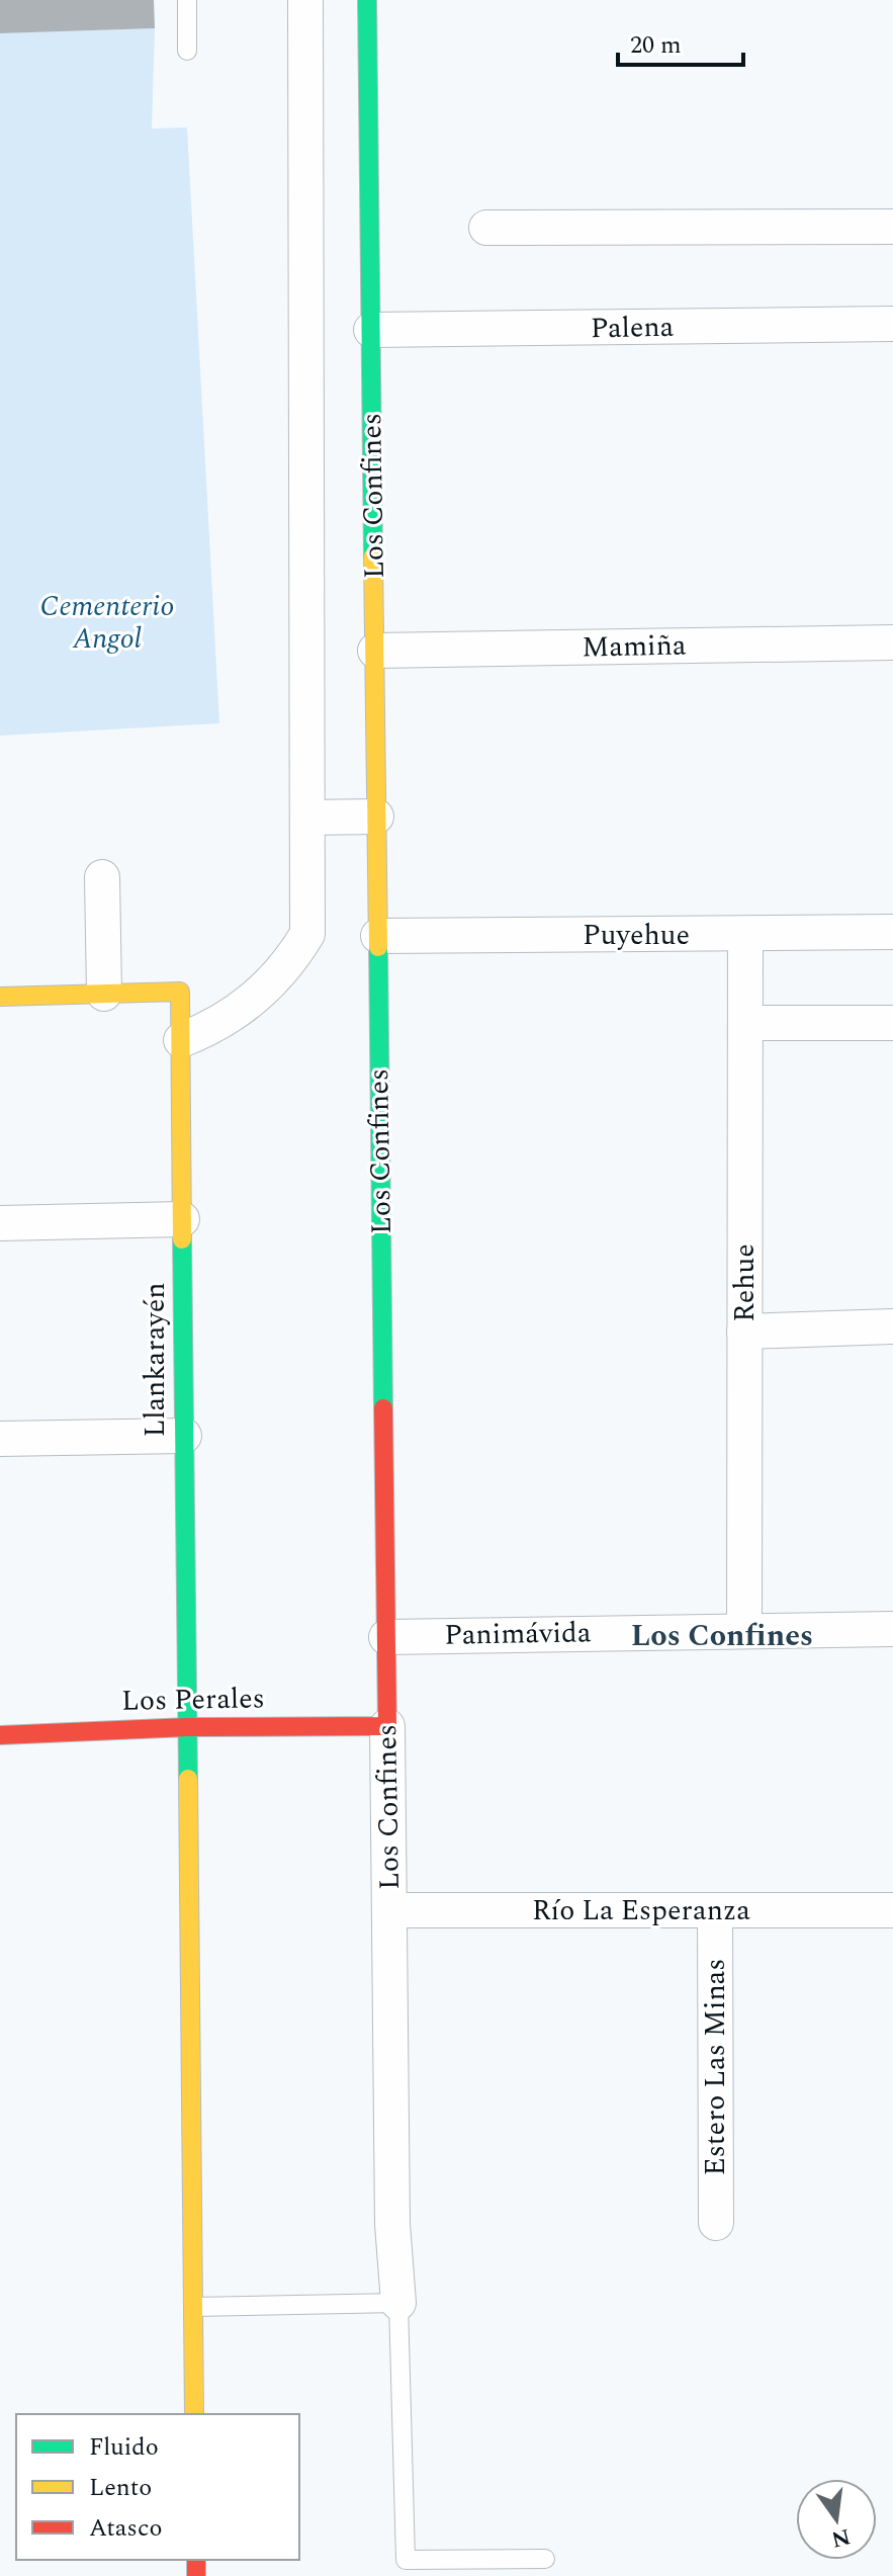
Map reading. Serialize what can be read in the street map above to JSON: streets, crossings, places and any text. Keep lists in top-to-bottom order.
{
  "streets": {
    "street": [
      "Palena",
      "Los Confines",
      "Mamiña",
      "Puyehue",
      "Rehue",
      "Llankarayén",
      "Panimávida",
      "Los Perales",
      "Río La Esperanza",
      "Estero Las Minas"
    ]
  },
  "crossings": [
    ["Palena", "Los Confines"],
    ["Los Confines", "Mamiña"],
    ["Los Confines", "Puyehue"],
    ["Los Confines", "Panimávida"],
    ["Los Confines", "Los Perales"],
    ["Los Confines", "Río La Esperanza"],
    ["Puyehue", "Rehue"],
    ["Rehue", "Panimávida"],
    ["Llankarayén", "Los Perales"],
    ["Río La Esperanza", "Estero Las Minas"]
  ],
  "districts": ["Los Confines"],
  "parks": ["Cementerio Angol"],
  "legend": ["Fluido", "Lento", "Atasco"],
  "scale_bar": "20 m",
  "north": "bottom"
}
